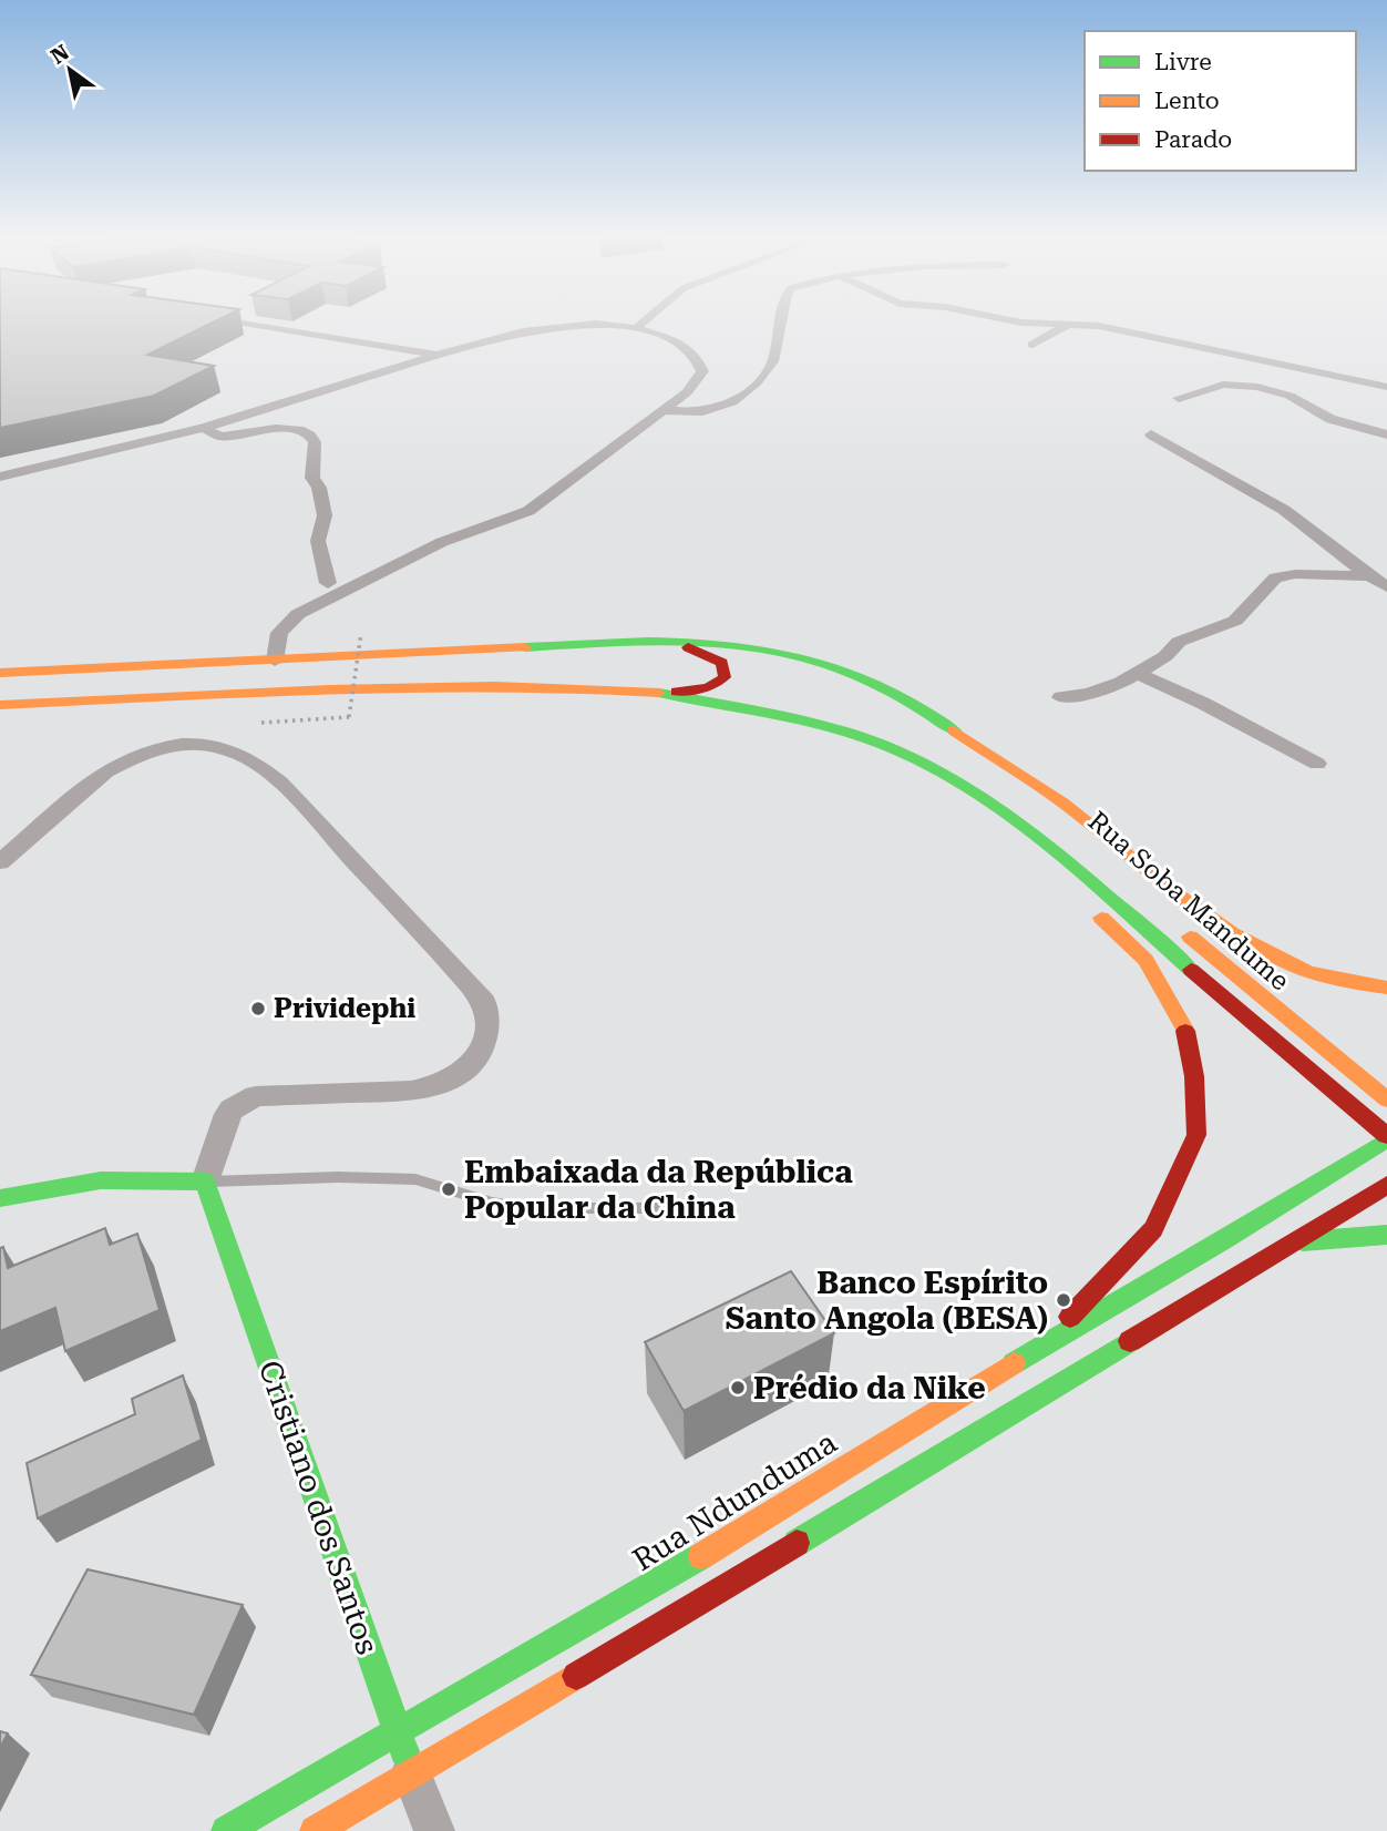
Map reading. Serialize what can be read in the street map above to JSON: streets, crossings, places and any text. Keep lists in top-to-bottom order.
{
  "streets": {
    "main road": ["Rua Soba Mandume", "Rua Ndunduma", "Cristiano dos Santos"]
  },
  "crossings": [
    ["Rua Ndunduma", "Cristiano dos Santos"]
  ],
  "places": [
    "Prividephi",
    "Embaixada da República Popular da China",
    "Banco Espírito Santo Angola (BESA)",
    "Prédio da Nike"
  ],
  "legend": ["Livre", "Lento", "Parado"],
  "north": "top left"
}
